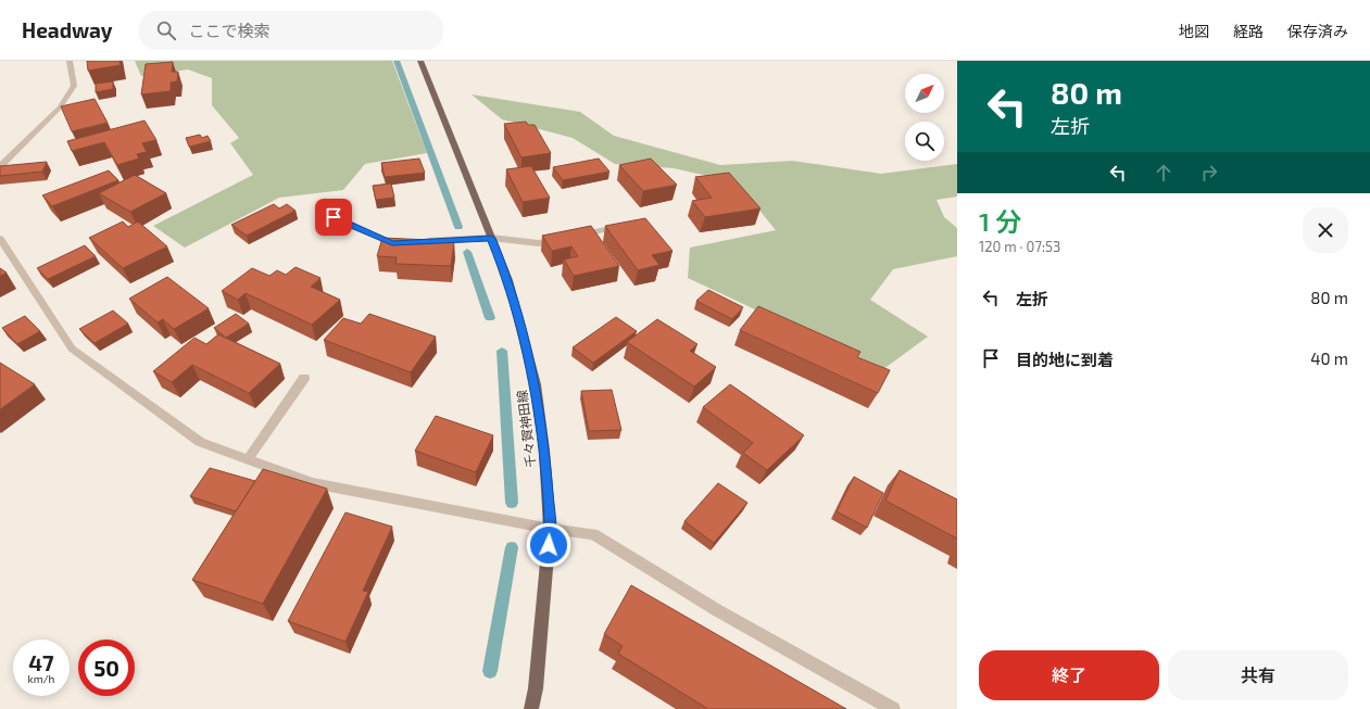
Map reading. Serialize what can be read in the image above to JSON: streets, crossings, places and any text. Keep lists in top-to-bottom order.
{
  "streets": {
    "main road": ["千々賀神田線"]
  },
  "north": "top right",
  "page": {
    "header": "Headway",
    "search": "ここで検索",
    "nav": ["地図", "経路", "保存済み"],
    "turn": ["80 m", "左折"],
    "heading": ["1 分", "120 m · 07:53"],
    "list": [
      {
        "name": "左折",
        "value": "80 m"
      },
      {
        "name": "目的地に到着",
        "value": "40 m"
      }
    ],
    "speed": "47 km/h",
    "limit": "50",
    "buttons": ["終了", "共有"]
  }
}
